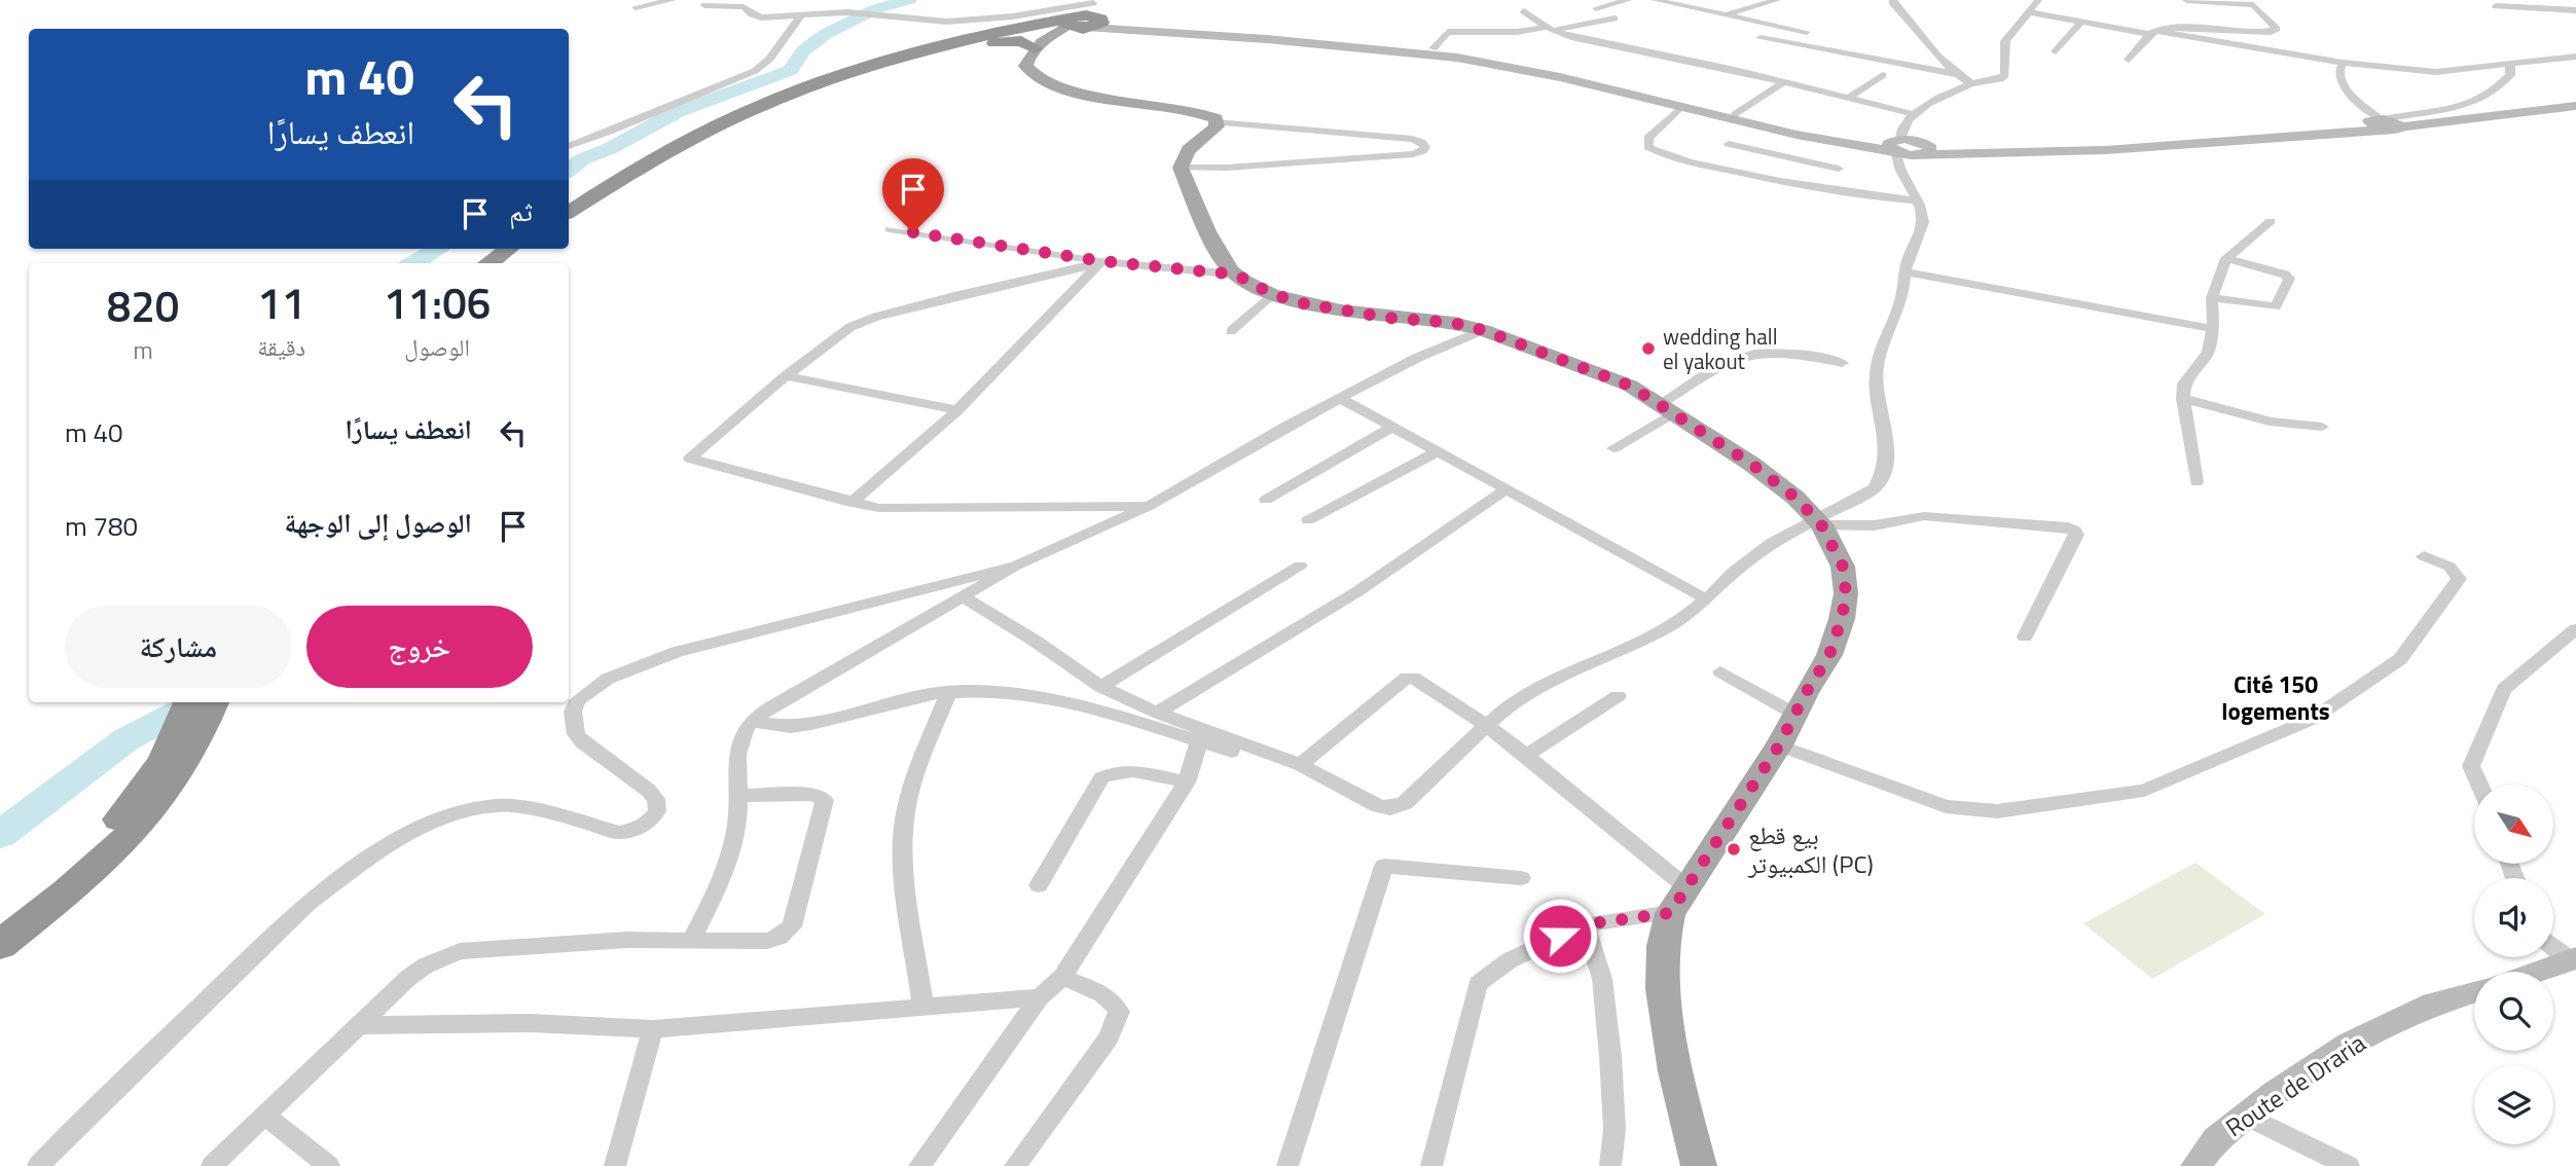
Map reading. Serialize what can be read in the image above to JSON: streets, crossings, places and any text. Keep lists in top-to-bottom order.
{
  "streets": {
    "main road": ["Route de Draria"]
  },
  "districts": ["Cité 150 logements"],
  "places": ["wedding hall el yakout", "بيع قطع الكمبيوتر (PC)"],
  "north": "bottom right",
  "page": {
    "turn": ["40 m", "انعطف يسارًا"],
    "then": "ثم",
    "eta": [
      "11:06",
      "الوصول",
      "11",
      "دقيقة",
      "820",
      "m"
    ],
    "list": [
      {
        "name": "انعطف يسارًا",
        "value": "40 m"
      },
      {
        "name": "الوصول إلى الوجهة",
        "value": "780 m"
      }
    ],
    "buttons": ["خروج", "مشاركة"]
  }
}
